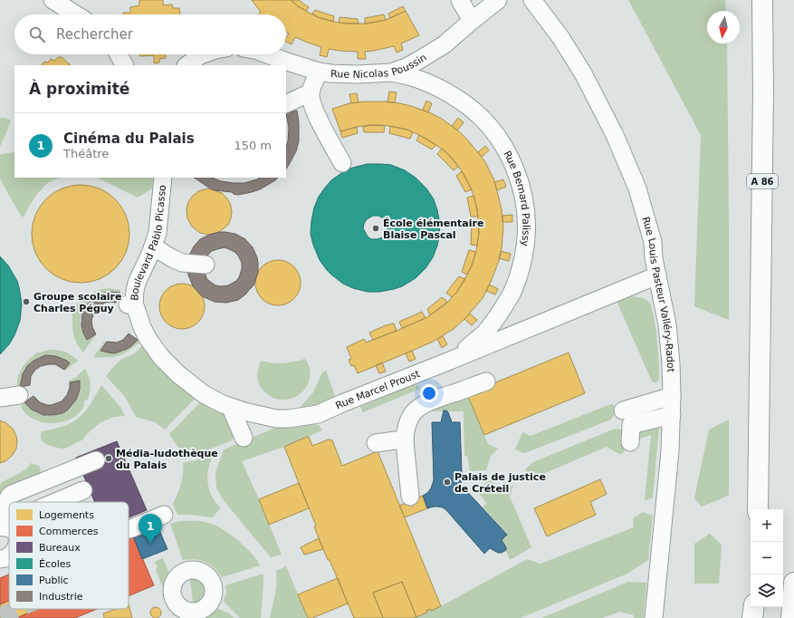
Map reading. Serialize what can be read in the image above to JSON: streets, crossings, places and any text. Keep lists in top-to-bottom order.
{
  "streets": {
    "highway": ["A 86"],
    "street": [
      "Rue Nicolas Poussin",
      "Rue Bernard Palissy",
      "Boulevard Pablo Picasso",
      "Rue Louis Pasteur Valléry-Radot",
      "Rue Marcel Proust"
    ]
  },
  "crossings": [
    ["Rue Nicolas Poussin", "Rue Bernard Palissy"],
    ["Rue Bernard Palissy", "Rue Marcel Proust"],
    ["Boulevard Pablo Picasso", "Rue Marcel Proust"],
    ["Rue Louis Pasteur Valléry-Radot", "Rue Marcel Proust"]
  ],
  "places": [
    "École élémentaire Blaise Pascal",
    "Groupe scolaire Charles Péguy",
    "Média-ludothèque du Palais",
    "Palais de justice de Créteil"
  ],
  "legend": [
    "Logements",
    "Commerces",
    "Bureaux",
    "Écoles",
    "Public",
    "Industrie"
  ],
  "north": "bottom",
  "page": {
    "search": "Rechercher",
    "heading": "À proximité",
    "list": [
      {
        "mark": "1",
        "name": "Cinéma du Palais",
        "note": "Théâtre",
        "value": "150 m"
      }
    ],
    "map_buttons": ["+", "−"],
    "pins": "1"
  }
}
